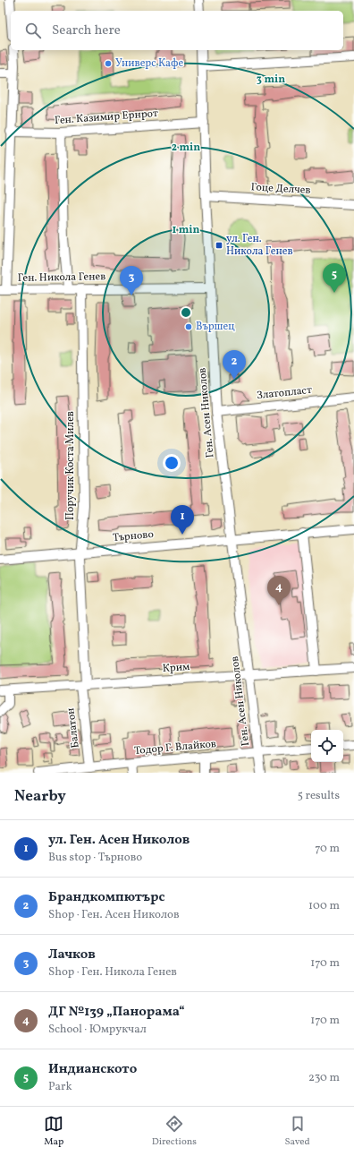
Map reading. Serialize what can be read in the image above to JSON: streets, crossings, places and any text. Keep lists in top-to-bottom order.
{
  "streets": {
    "street": [
      "Ген. Казимир Ернрот",
      "Гоце Делчев",
      "Ген. Никола Генев",
      "Златопласт",
      "Ген. Асен Николов",
      "Поручик Коста Милев",
      "Търново",
      "Крим",
      "Балатон",
      "Тодор Г. Влайков"
    ]
  },
  "crossings": [
    ["Ген. Казимир Ернрот", "Ген. Асен Николов"],
    ["Гоце Делчев", "Ген. Асен Николов"],
    ["Ген. Никола Генев", "Ген. Асен Николов"],
    ["Ген. Никола Генев", "Поручик Коста Милев"],
    ["Златопласт", "Ген. Асен Николов"],
    ["Ген. Асен Николов", "Търново"],
    ["Ген. Асен Николов", "Крим"],
    ["Ген. Асен Николов", "Тодор Г. Влайков"],
    ["Поручик Коста Милев", "Търново"],
    ["Поручик Коста Милев", "Крим"],
    ["Поручик Коста Милев", "Балатон"],
    ["Крим", "Балатон"],
    ["Балатон", "Тодор Г. Влайков"]
  ],
  "places": {
    "other": ["Универс Кафе", "Вършец"],
    "transit": ["ул. Ген. Никола Генев"]
  },
  "page": {
    "search": "Search here",
    "pins": [
      "5",
      "3",
      "2",
      "1",
      "4"
    ],
    "heading": ["Nearby", "5 results"],
    "list": [
      {
        "mark": "1",
        "name": "ул. Ген. Асен Николов",
        "note": "Bus stop · Търново",
        "value": "70 m"
      },
      {
        "mark": "2",
        "name": "Брандкомпютърс",
        "note": "Shop · Ген. Асен Николов",
        "value": "100 m"
      },
      {
        "mark": "3",
        "name": "Лачков",
        "note": "Shop · Ген. Никола Генев",
        "value": "170 m"
      },
      {
        "mark": "4",
        "name": "ДГ №139 „Панорама“",
        "note": "School · Юмрукчал",
        "value": "170 m"
      },
      {
        "mark": "5",
        "name": "Индианското",
        "note": "Park",
        "value": "230 m"
      }
    ],
    "nav": ["Map", "Directions", "Saved"]
  },
  "rings": ["3 min", "2 min", "1 min"]
}
